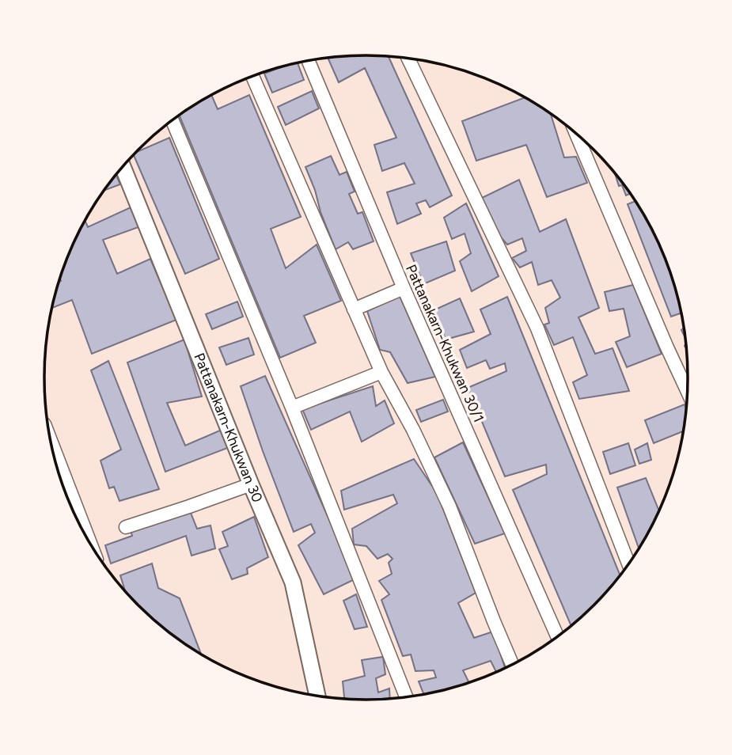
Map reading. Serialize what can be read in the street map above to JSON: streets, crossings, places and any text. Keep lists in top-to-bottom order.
{
  "streets": {
    "street": ["Pattanakarn-Khukwan 30/1", "Pattanakarn-Khukwan 30"]
  }
}
